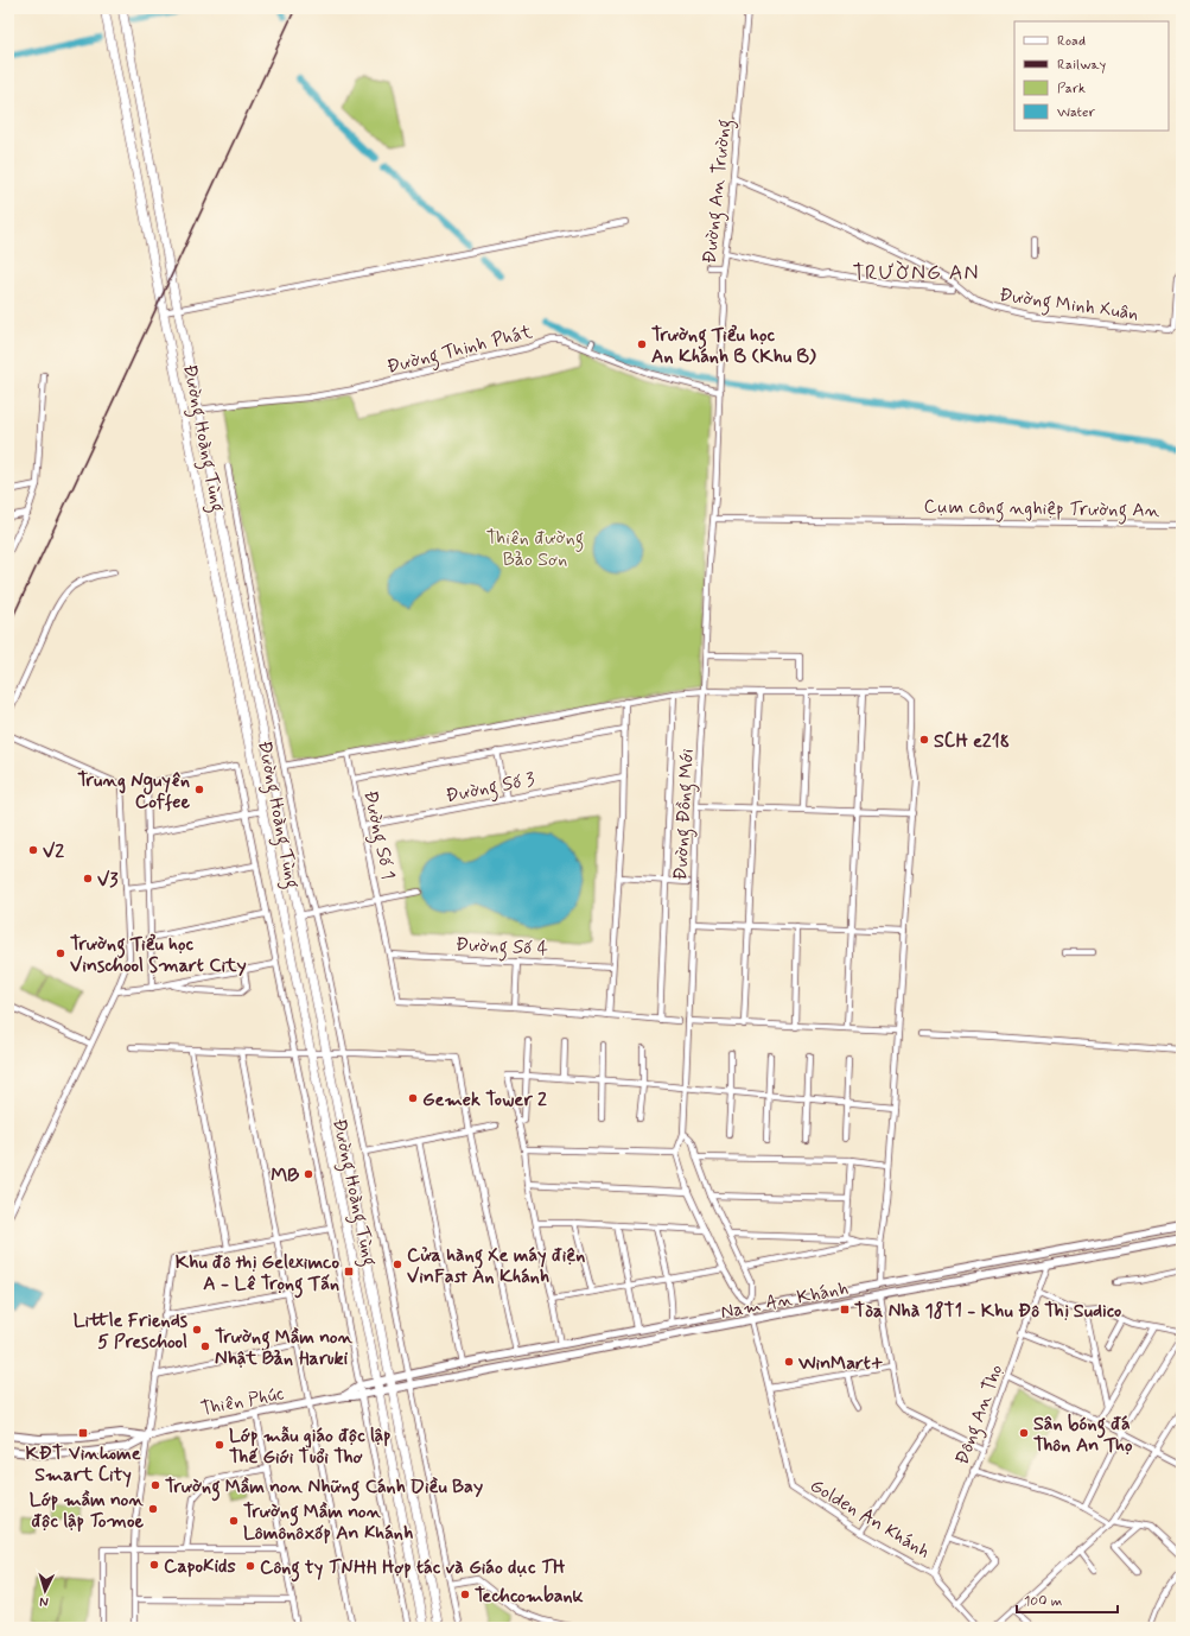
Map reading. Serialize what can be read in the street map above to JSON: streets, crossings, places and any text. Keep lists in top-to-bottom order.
{
  "streets": {
    "main road": ["Đường Hoàng Tùng"],
    "street": [
      "Đường An Trường",
      "Đường Minh Xuân",
      "Đường Thịnh Phát",
      "Cụm công nghiệp Trường An",
      "Đường Số 3",
      "Đường Đồng Mới",
      "Đường Số 1",
      "Đường Số 4",
      "Nam An Khánh",
      "Thiên Phúc",
      "Đông An Thọ",
      "Golden An Khánh"
    ]
  },
  "crossings": [
    ["Đường An Trường", "Đường Minh Xuân"],
    ["Đường An Trường", "Đường Đồng Mới"],
    ["Đường Thịnh Phát", "Đường Hoàng Tùng"],
    ["Đường Thịnh Phát", "Đường Đồng Mới"],
    ["Đường Hoàng Tùng", "Đường Số 1"],
    ["Đường Hoàng Tùng", "Nam An Khánh"],
    ["Đường Hoàng Tùng", "Thiên Phúc"],
    ["Cụm công nghiệp Trường An", "Đường Đồng Mới"],
    ["Đường Số 3", "Đường Số 1"],
    ["Đường Đồng Mới", "Golden An Khánh"],
    ["Nam An Khánh", "Thiên Phúc"],
    ["Nam An Khánh", "Đông An Thọ"],
    ["Nam An Khánh", "Golden An Khánh"],
    ["Đông An Thọ", "Golden An Khánh"]
  ],
  "districts": ["TRƯỜNG AN"],
  "parks": ["Thiên đường Bảo Sơn"],
  "places": {
    "other": [
      "Trường Tiểu học An Khánh B (Khu B)",
      "SCH e218",
      "Trung Nguyên Coffee",
      "V2",
      "V3",
      "Trường Tiểu học Vinschool Smart City",
      "Gemek Tower 2",
      "MB",
      "Cửa hàng Xe máy điện VinFast An Khánh",
      "Little Friends 5 Preschool",
      "Trường Mầm non Nhật Bản Haruki",
      "WinMart+",
      "Sân bóng đá Thôn An Thọ",
      "Lớp mẫu giáo độc lập Thế Giới Tuổi Thơ",
      "Trường Mầm non Những Cánh Diều Bay",
      "Lớp mầm non độc lập Tomoe",
      "Trường Mầm non Lômônôxốp An Khánh",
      "CapoKids",
      "Công ty TNHH Hợp tác và Giáo dục TH",
      "Techcombank"
    ],
    "transit": ["Khu đô thị Geleximco A - Lê Trọng Tấn", "Tòa Nhà 18T1 - Khu Đô Thị Sudico", "KĐT Vinhome Smart City"]
  },
  "legend": [
    "Road",
    "Railway",
    "Park",
    "Water"
  ],
  "scale_bar": "100 m",
  "north": "bottom"
}
